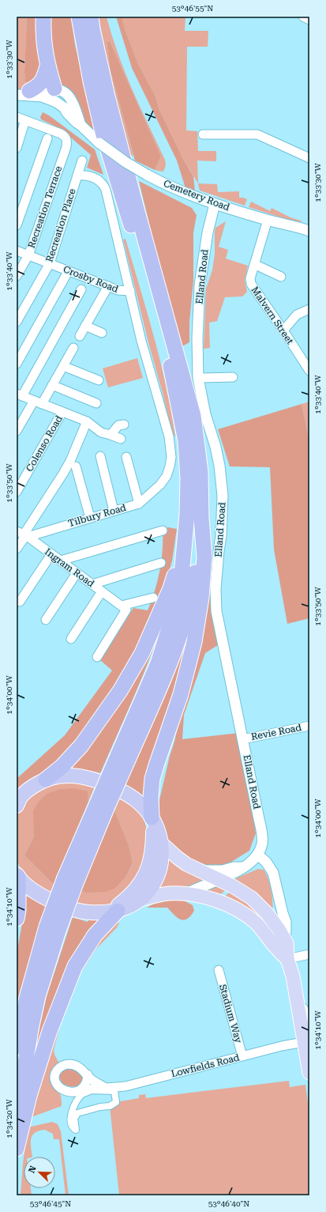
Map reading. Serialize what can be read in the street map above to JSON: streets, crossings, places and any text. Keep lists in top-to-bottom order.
{
  "streets": {
    "main road": ["Elland Road"],
    "street": [
      "Cemetery Road",
      "Recreation Terrace",
      "Recreation Place",
      "Crosby Road",
      "Malvern Street",
      "Colenso Road",
      "Tilbury Road",
      "Ingram Road",
      "Revie Road",
      "Stadium Way",
      "Lowfields Road"
    ]
  },
  "crossings": [
    ["Cemetery Road", "Elland Road"],
    ["Cemetery Road", "Malvern Street"],
    ["Recreation Terrace", "Crosby Road"],
    ["Recreation Place", "Crosby Road"],
    ["Elland Road", "Revie Road"],
    ["Elland Road", "Lowfields Road"],
    ["Crosby Road", "Tilbury Road"],
    ["Tilbury Road", "Ingram Road"],
    ["Stadium Way", "Lowfields Road"]
  ],
  "north": "top left",
  "coordinates": [
    "53°46'55\"N",
    "1°33'30\"W",
    "1°33'40\"W",
    "1°33'50\"W",
    "1°34'00\"W",
    "1°34'10\"W",
    "1°34'20\"W",
    "53°46'45\"N",
    "53°46'40\"N"
  ]
}
